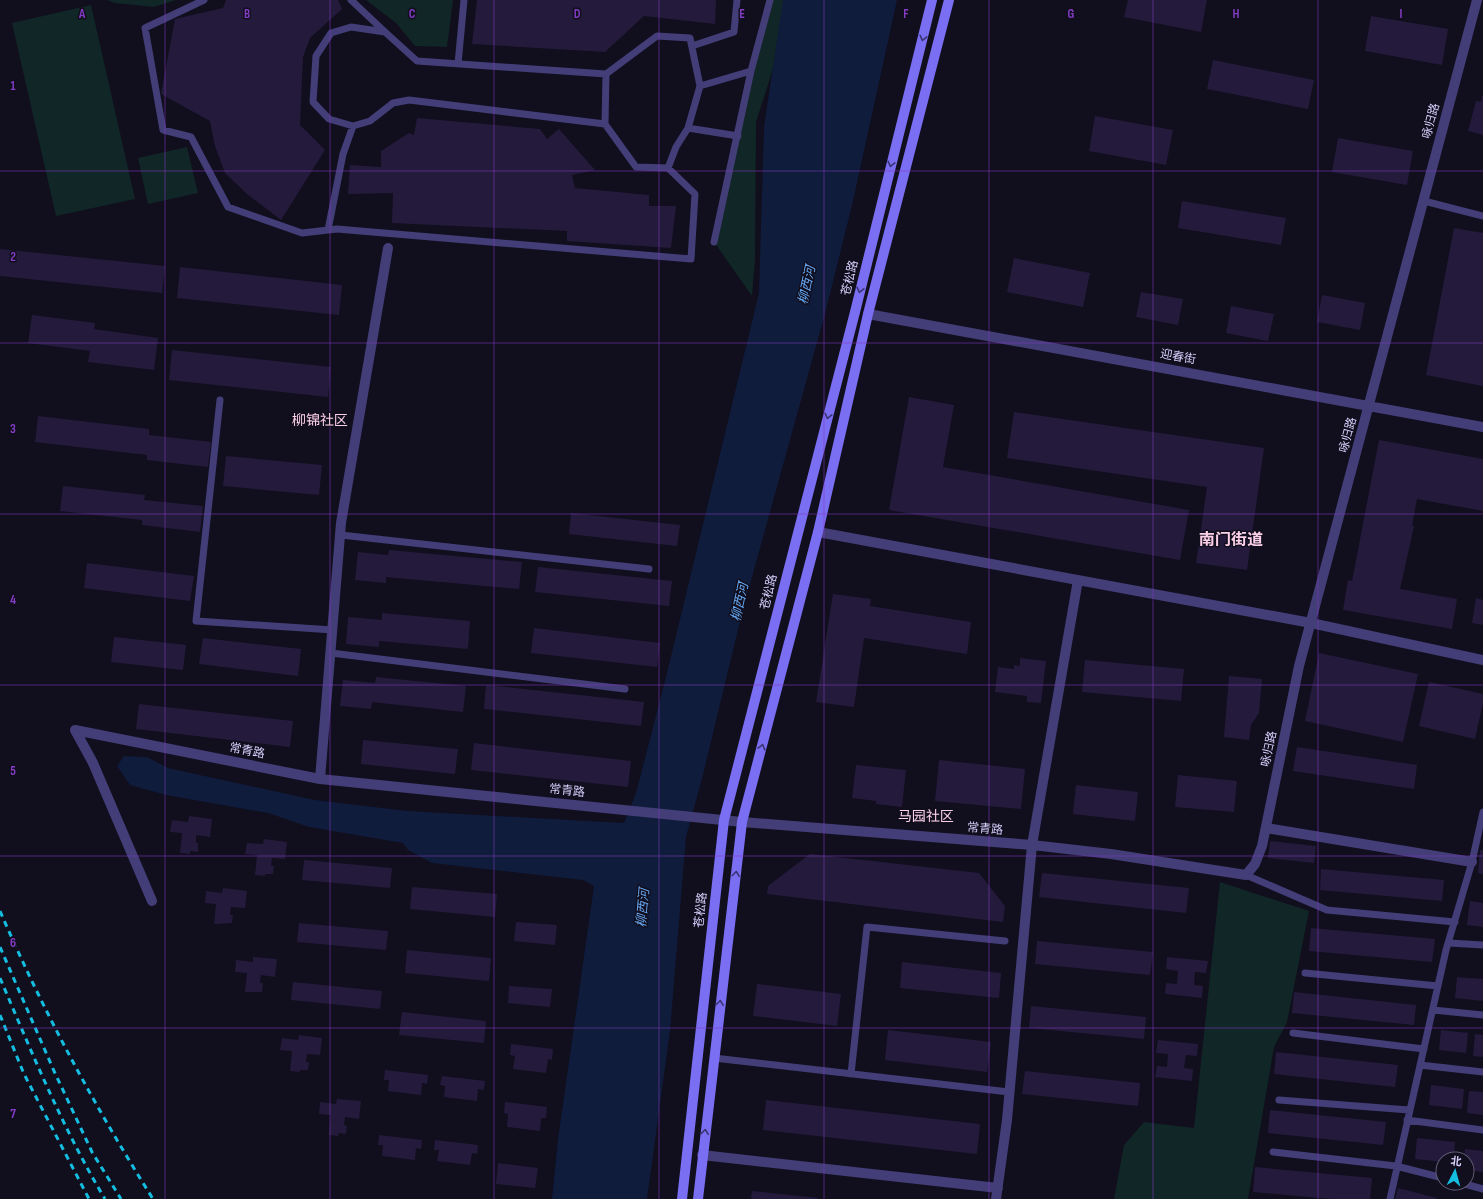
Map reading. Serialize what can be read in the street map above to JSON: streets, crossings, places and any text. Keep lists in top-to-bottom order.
{
  "streets": {
    "main road": ["苍松路"],
    "street": ["咏归路", "迎春街", "常青路"]
  },
  "crossings": [
    ["咏归路", "迎春街"],
    ["咏归路", "常青路"],
    ["苍松路", "常青路"]
  ],
  "districts": ["柳锦社区", "南门街道", "马园社区"],
  "water": ["柳西河"],
  "north": "top",
  "grid": {
    "columns": [
      "A",
      "B",
      "C",
      "D",
      "E",
      "F",
      "G",
      "H",
      "I"
    ],
    "rows": [
      "1",
      "2",
      "3",
      "4",
      "5",
      "6",
      "7"
    ]
  }
}
